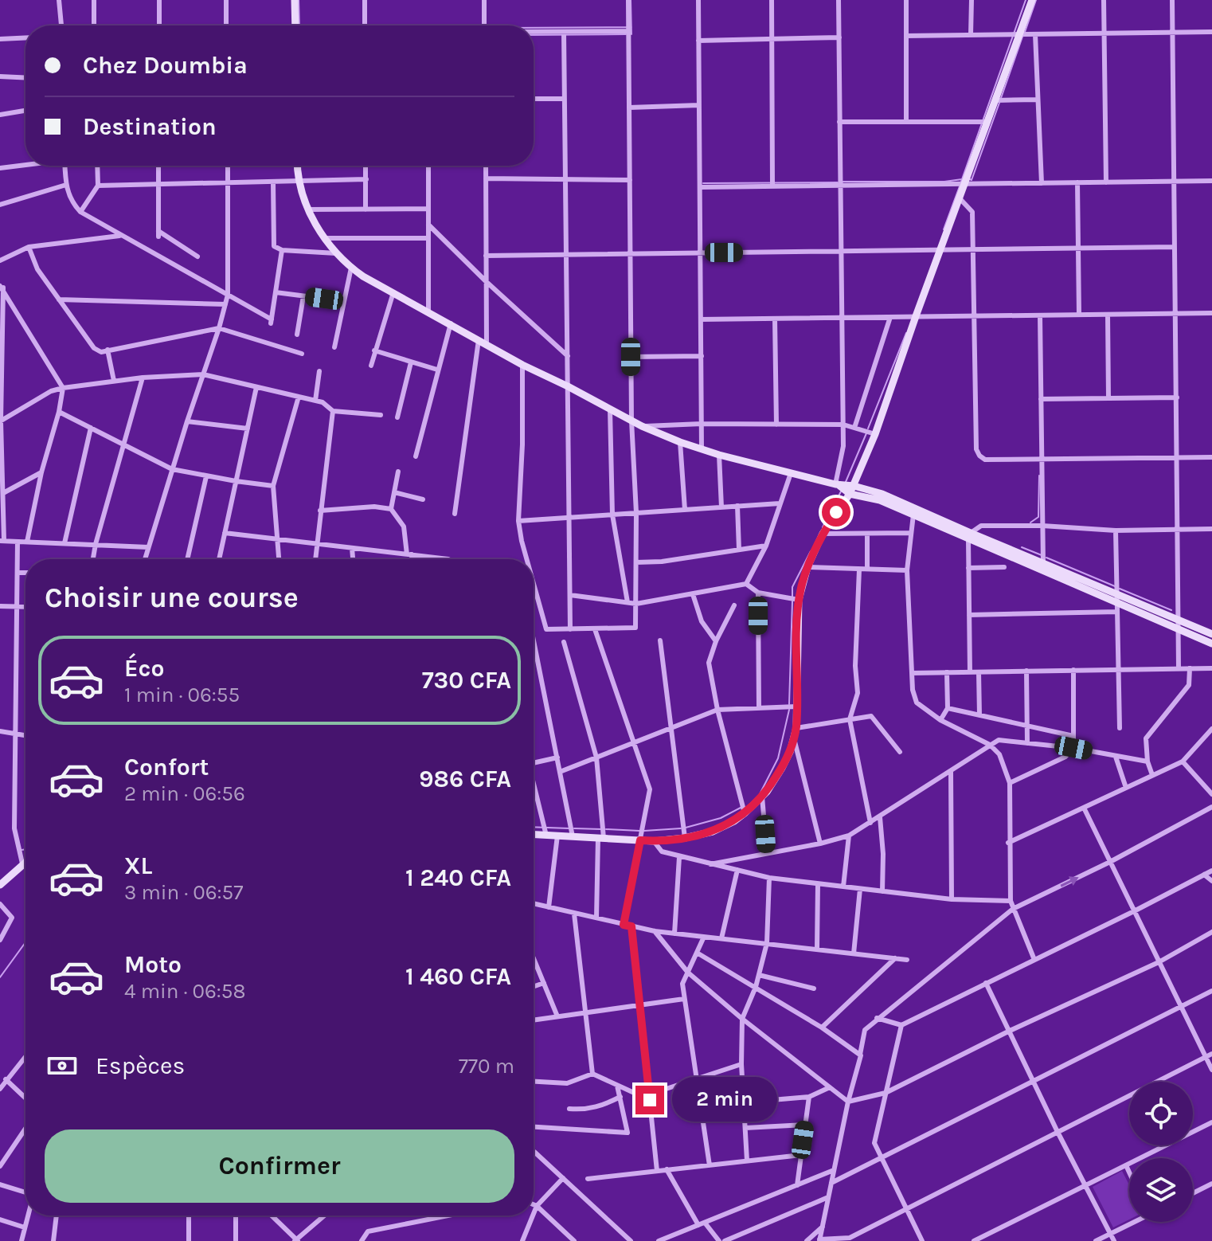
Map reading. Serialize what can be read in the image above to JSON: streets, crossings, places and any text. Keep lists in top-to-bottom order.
{
  "page": {
    "banner": ["Chez Doumbia", "Destination"],
    "heading": "Choisir une course",
    "list": [
      {
        "name": "Éco",
        "note": "1 min · 06:55",
        "value": "730 CFA"
      },
      {
        "name": "Confort",
        "note": "2 min · 06:56",
        "value": "986 CFA"
      },
      {
        "name": "XL",
        "note": "3 min · 06:57",
        "value": "1 240 CFA"
      },
      {
        "name": "Moto",
        "note": "4 min · 06:58",
        "value": "1 460 CFA"
      }
    ],
    "pay": ["Espèces", "770 m"],
    "bubble": "2 min",
    "buttons": "Confirmer"
  }
}
